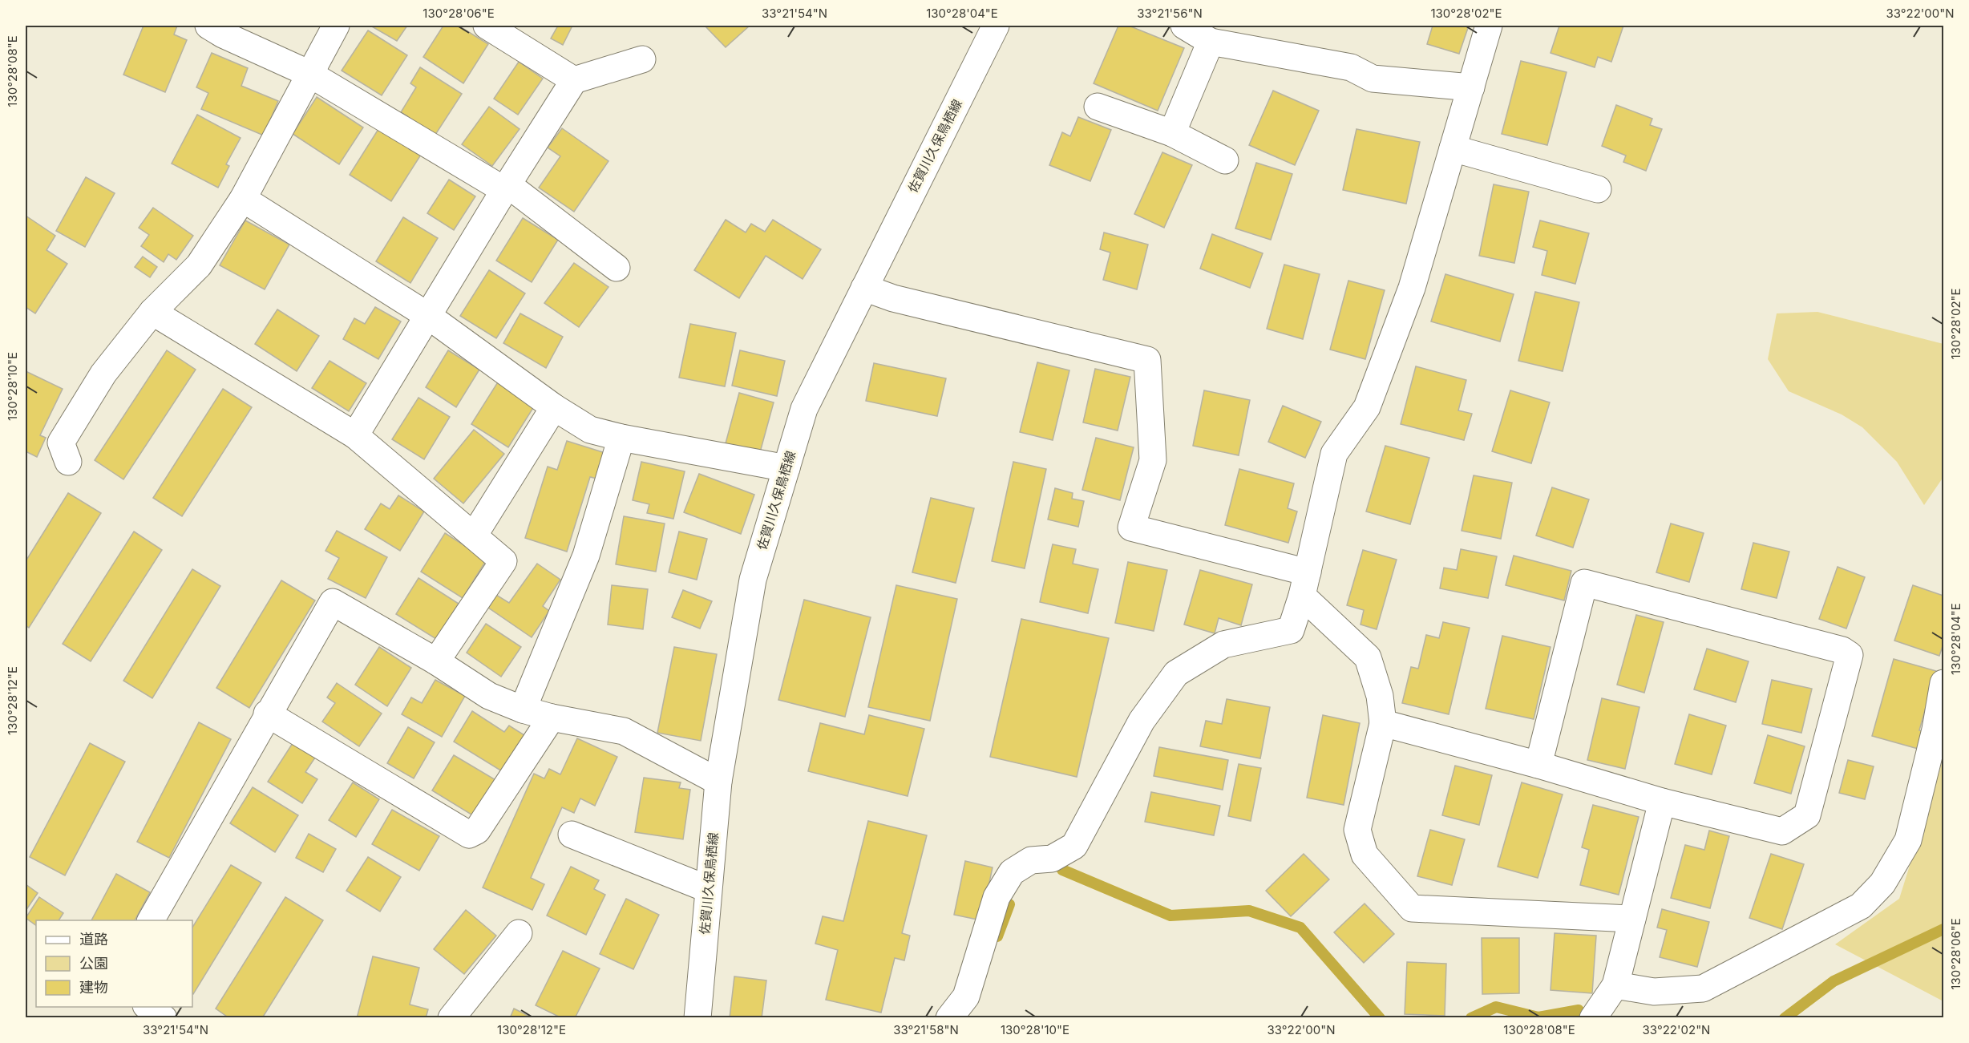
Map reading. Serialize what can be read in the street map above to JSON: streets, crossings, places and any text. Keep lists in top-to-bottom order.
{
  "streets": {
    "street": ["佐賀川久保鳥栖線"]
  },
  "legend": ["道路", "公園", "建物"],
  "coordinates": [
    "130°28'06\"E",
    "33°21'54\"N",
    "130°28'04\"E",
    "33°21'56\"N",
    "130°28'02\"E",
    "33°22'00\"N",
    "130°28'08\"E",
    "130°28'10\"E",
    "130°28'12\"E",
    "33°21'58\"N",
    "33°22'02\"N"
  ]
}
